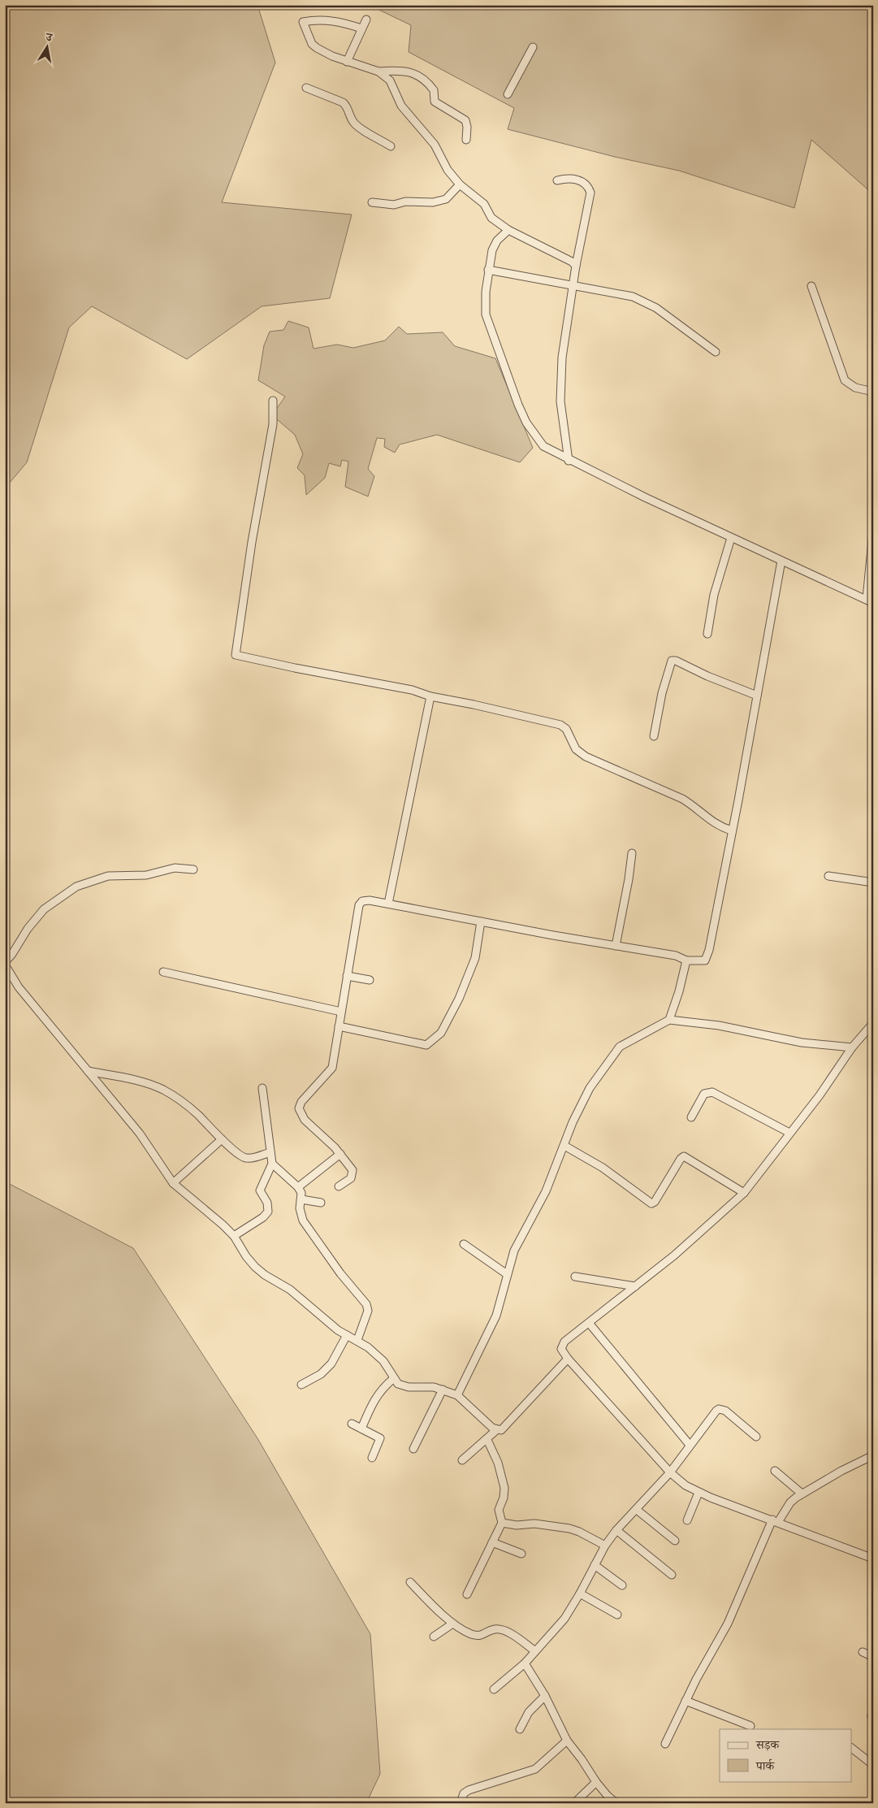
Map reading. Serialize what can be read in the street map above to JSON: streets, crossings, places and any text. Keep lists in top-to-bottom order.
{
  "legend": ["सड़क", "पार्क"],
  "north": "top"
}
